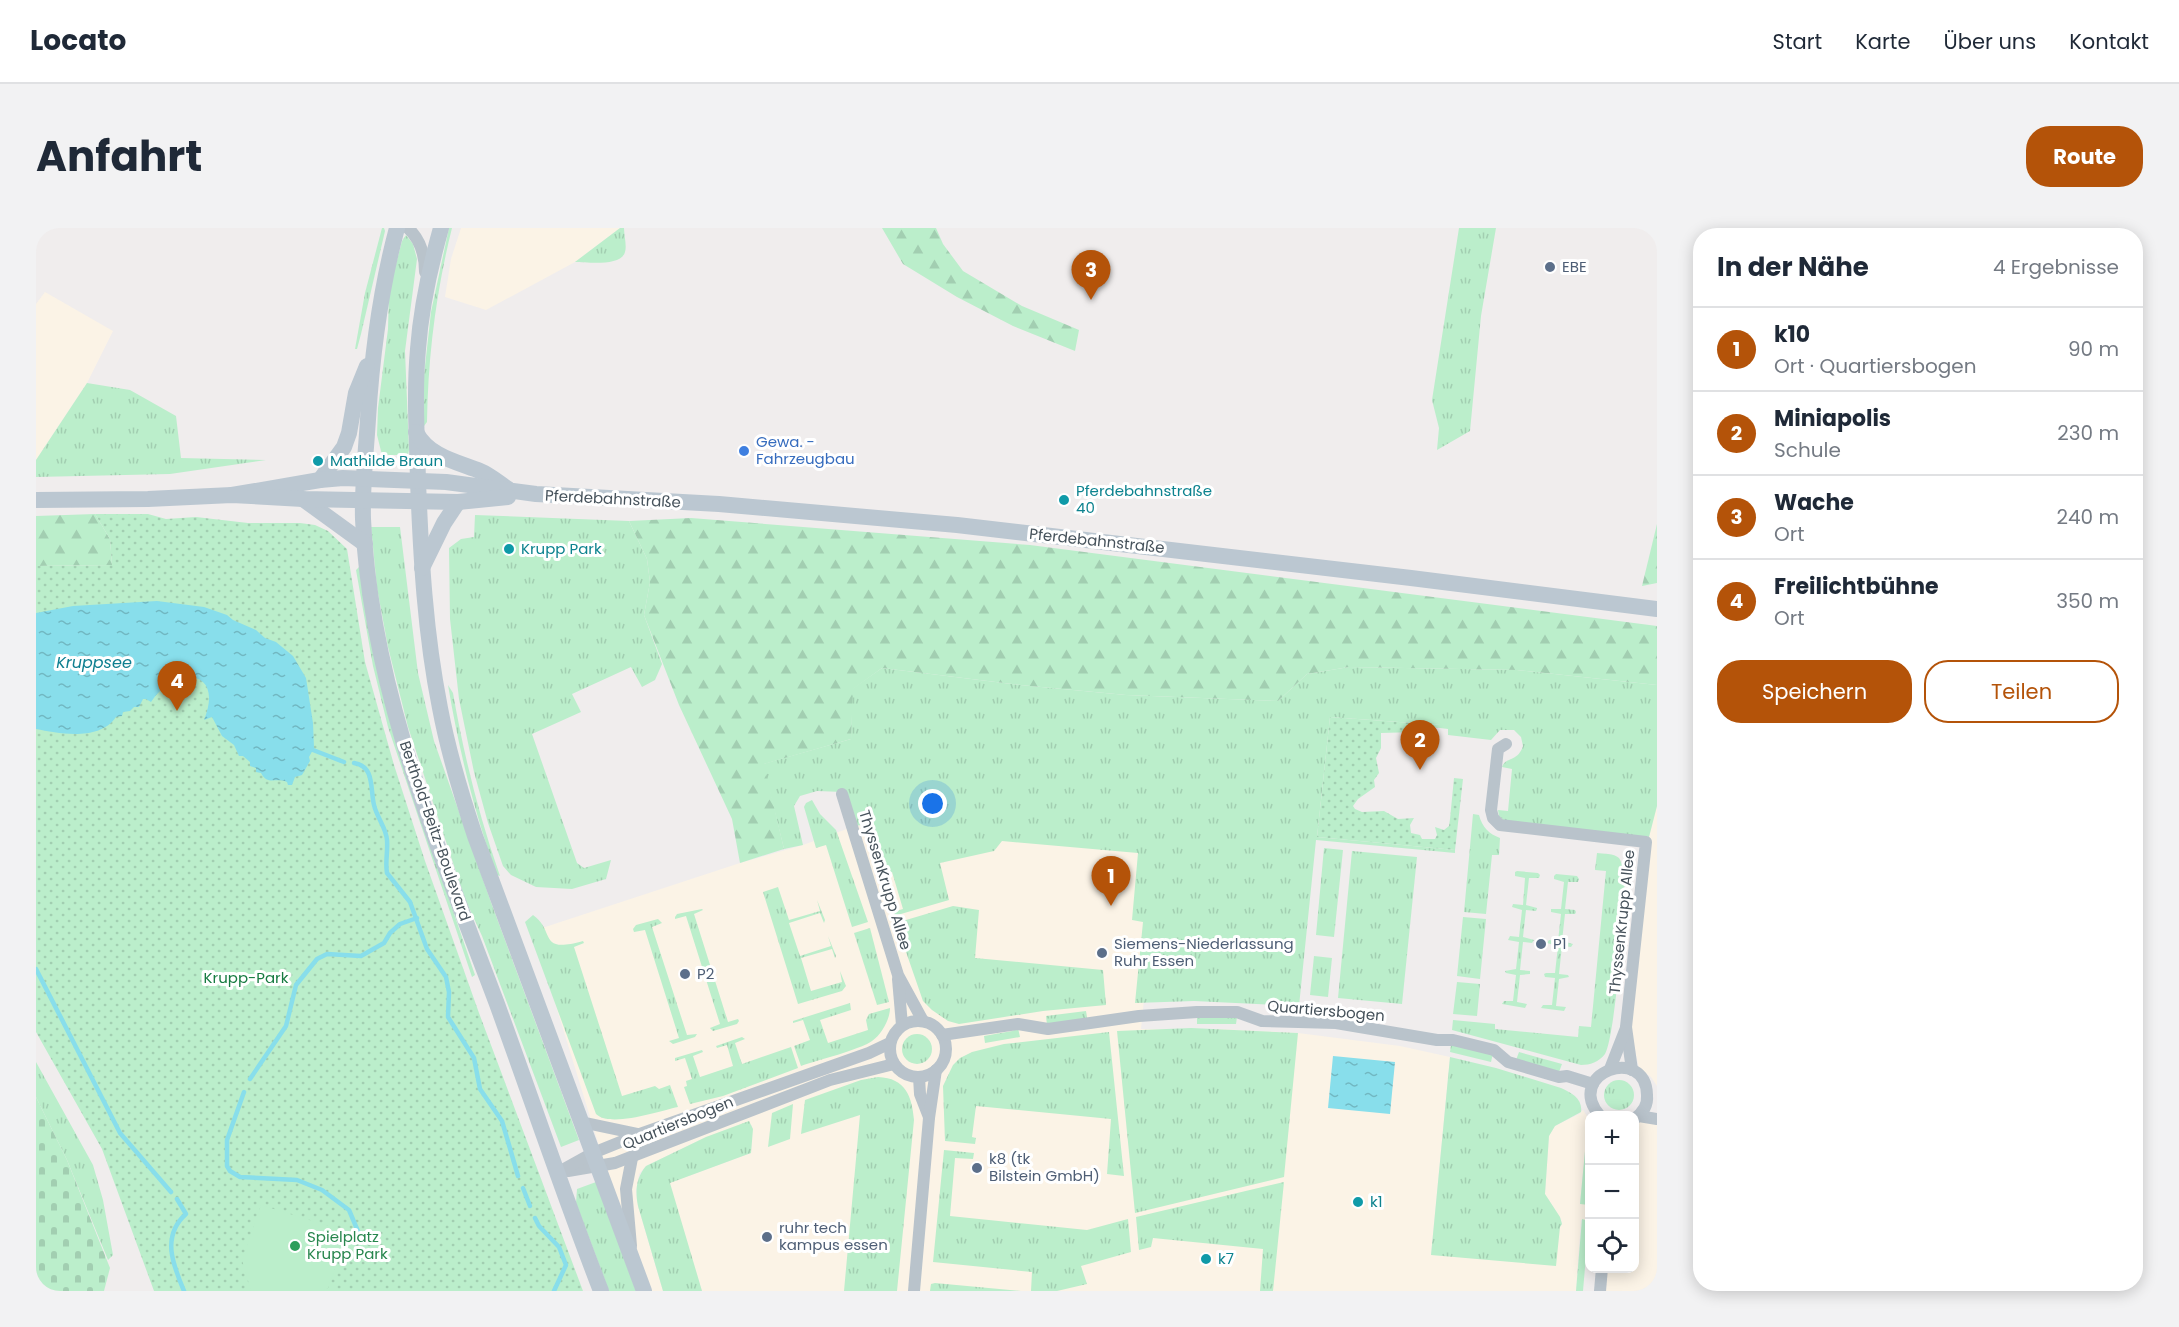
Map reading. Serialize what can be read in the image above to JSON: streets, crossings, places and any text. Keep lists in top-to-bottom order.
{
  "streets": {
    "street": [
      "Pferdebahnstraße",
      "Berthold-Beitz-Boulevard",
      "ThyssenKrupp Allee",
      "Quartiersbogen"
    ]
  },
  "crossings": [
    ["Pferdebahnstraße", "Berthold-Beitz-Boulevard"],
    ["Berthold-Beitz-Boulevard", "Quartiersbogen"],
    ["ThyssenKrupp Allee", "Quartiersbogen"]
  ],
  "water": ["Kruppsee"],
  "parks": ["Krupp-Park"],
  "places": [
    "EBE",
    "Gewa. - Fahrzeugbau",
    "Mathilde Braun",
    "Pferdebahnstraße 40",
    "Krupp Park",
    "P1",
    "Siemens-Niederlassung Ruhr Essen",
    "P2",
    "k8 (tk Bilstein GmbH)",
    "k1",
    "ruhr tech kampus essen",
    "Spielplatz Krupp Park",
    "k7"
  ],
  "page": {
    "header": "Locato",
    "nav": [
      "Start",
      "Karte",
      "Über uns",
      "Kontakt"
    ],
    "title": "Anfahrt",
    "buttons": [
      "Route",
      ["Speichern", "Teilen"]
    ],
    "heading": ["In der Nähe", "4 Ergebnisse"],
    "pins": [
      "3",
      "4",
      "2",
      "1"
    ],
    "list": [
      {
        "mark": "1",
        "name": "k10",
        "note": "Ort · Quartiersbogen",
        "value": "90 m"
      },
      {
        "mark": "2",
        "name": "Miniapolis",
        "note": "Schule",
        "value": "230 m"
      },
      {
        "mark": "3",
        "name": "Wache",
        "note": "Ort",
        "value": "240 m"
      },
      {
        "mark": "4",
        "name": "Freilichtbühne",
        "note": "Ort",
        "value": "350 m"
      }
    ],
    "map_buttons": ["+", "−"]
  }
}
